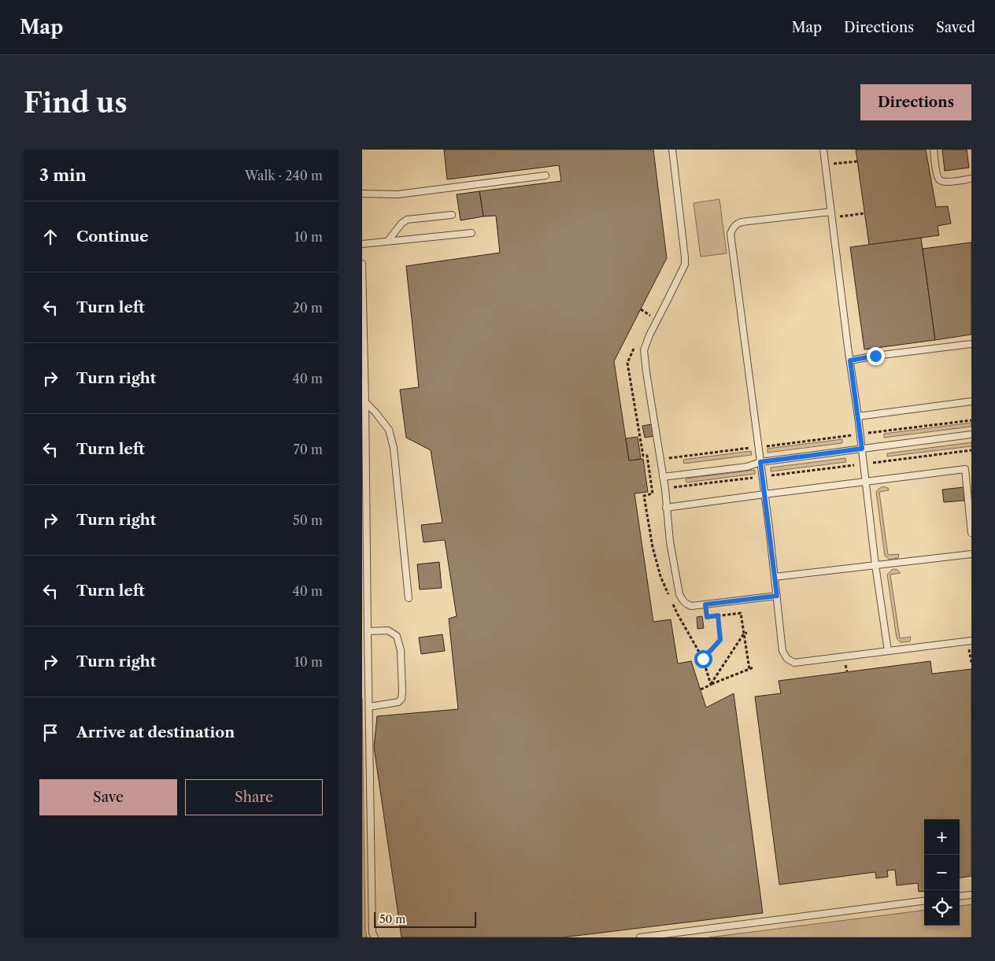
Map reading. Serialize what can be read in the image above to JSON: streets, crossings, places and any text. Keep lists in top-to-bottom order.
{
  "scale_bar": "50 m",
  "page": {
    "header": "Map",
    "nav": ["Map", "Directions", "Saved"],
    "buttons": [
      "Directions",
      ["Save", "Share"]
    ],
    "title": "Find us",
    "heading": ["3 min", "Walk · 240 m"],
    "list": [
      ["Continue", "10 m"],
      ["Turn left", "20 m"],
      ["Turn right", "40 m"],
      ["Turn left", "70 m"],
      ["Turn right", "50 m"],
      ["Turn left", "40 m"],
      ["Turn right", "10 m"],
      "Arrive at destination"
    ],
    "map_buttons": ["+", "−"],
    "scale": "50 m"
  }
}
